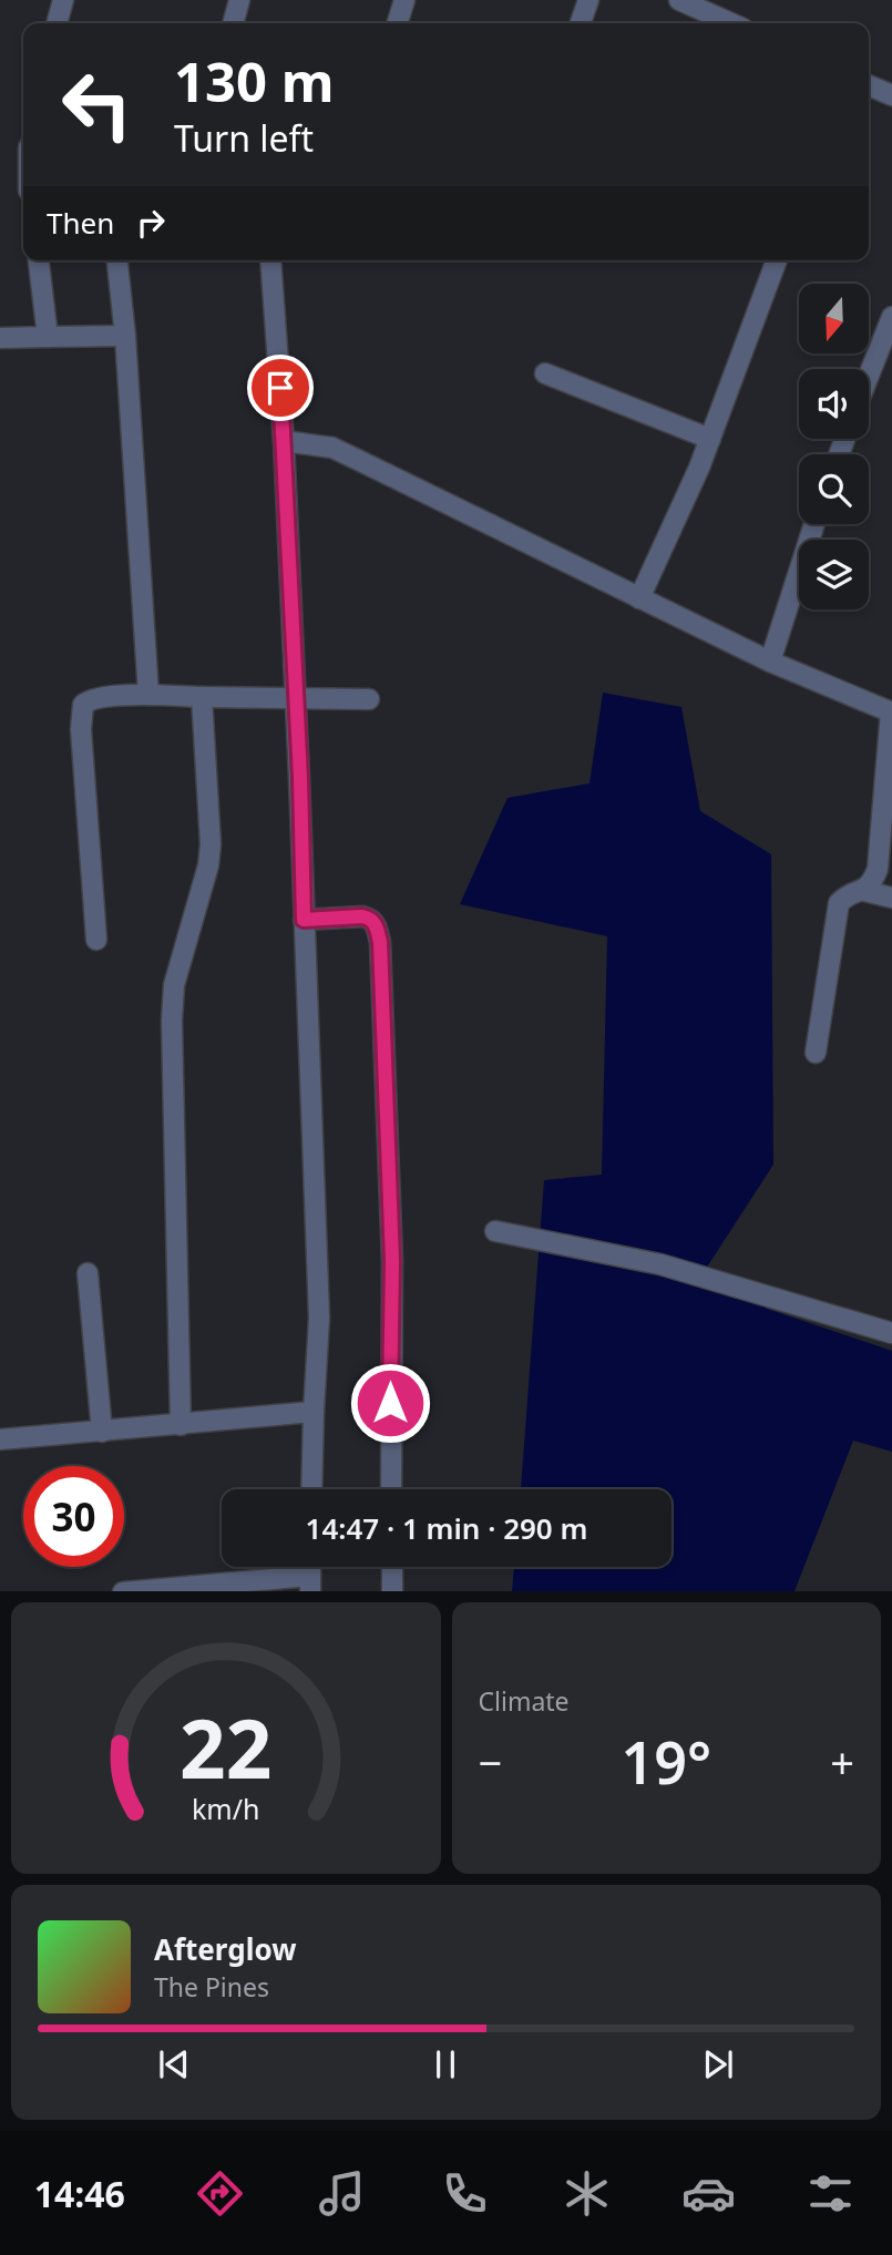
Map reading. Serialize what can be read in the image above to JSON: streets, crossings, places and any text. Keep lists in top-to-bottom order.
{
  "north": "bottom",
  "page": {
    "turn": ["130 m", "Turn left"],
    "then": "Then",
    "limit": "30",
    "trip": "14:47 · 1 min · 290 m",
    "tile": "Climate",
    "heat": ["−", "19°", "+"],
    "song": ["Afterglow", "The Pines"],
    "tabs": "14:46",
    "gauge": ["22", "km/h"]
  }
}
